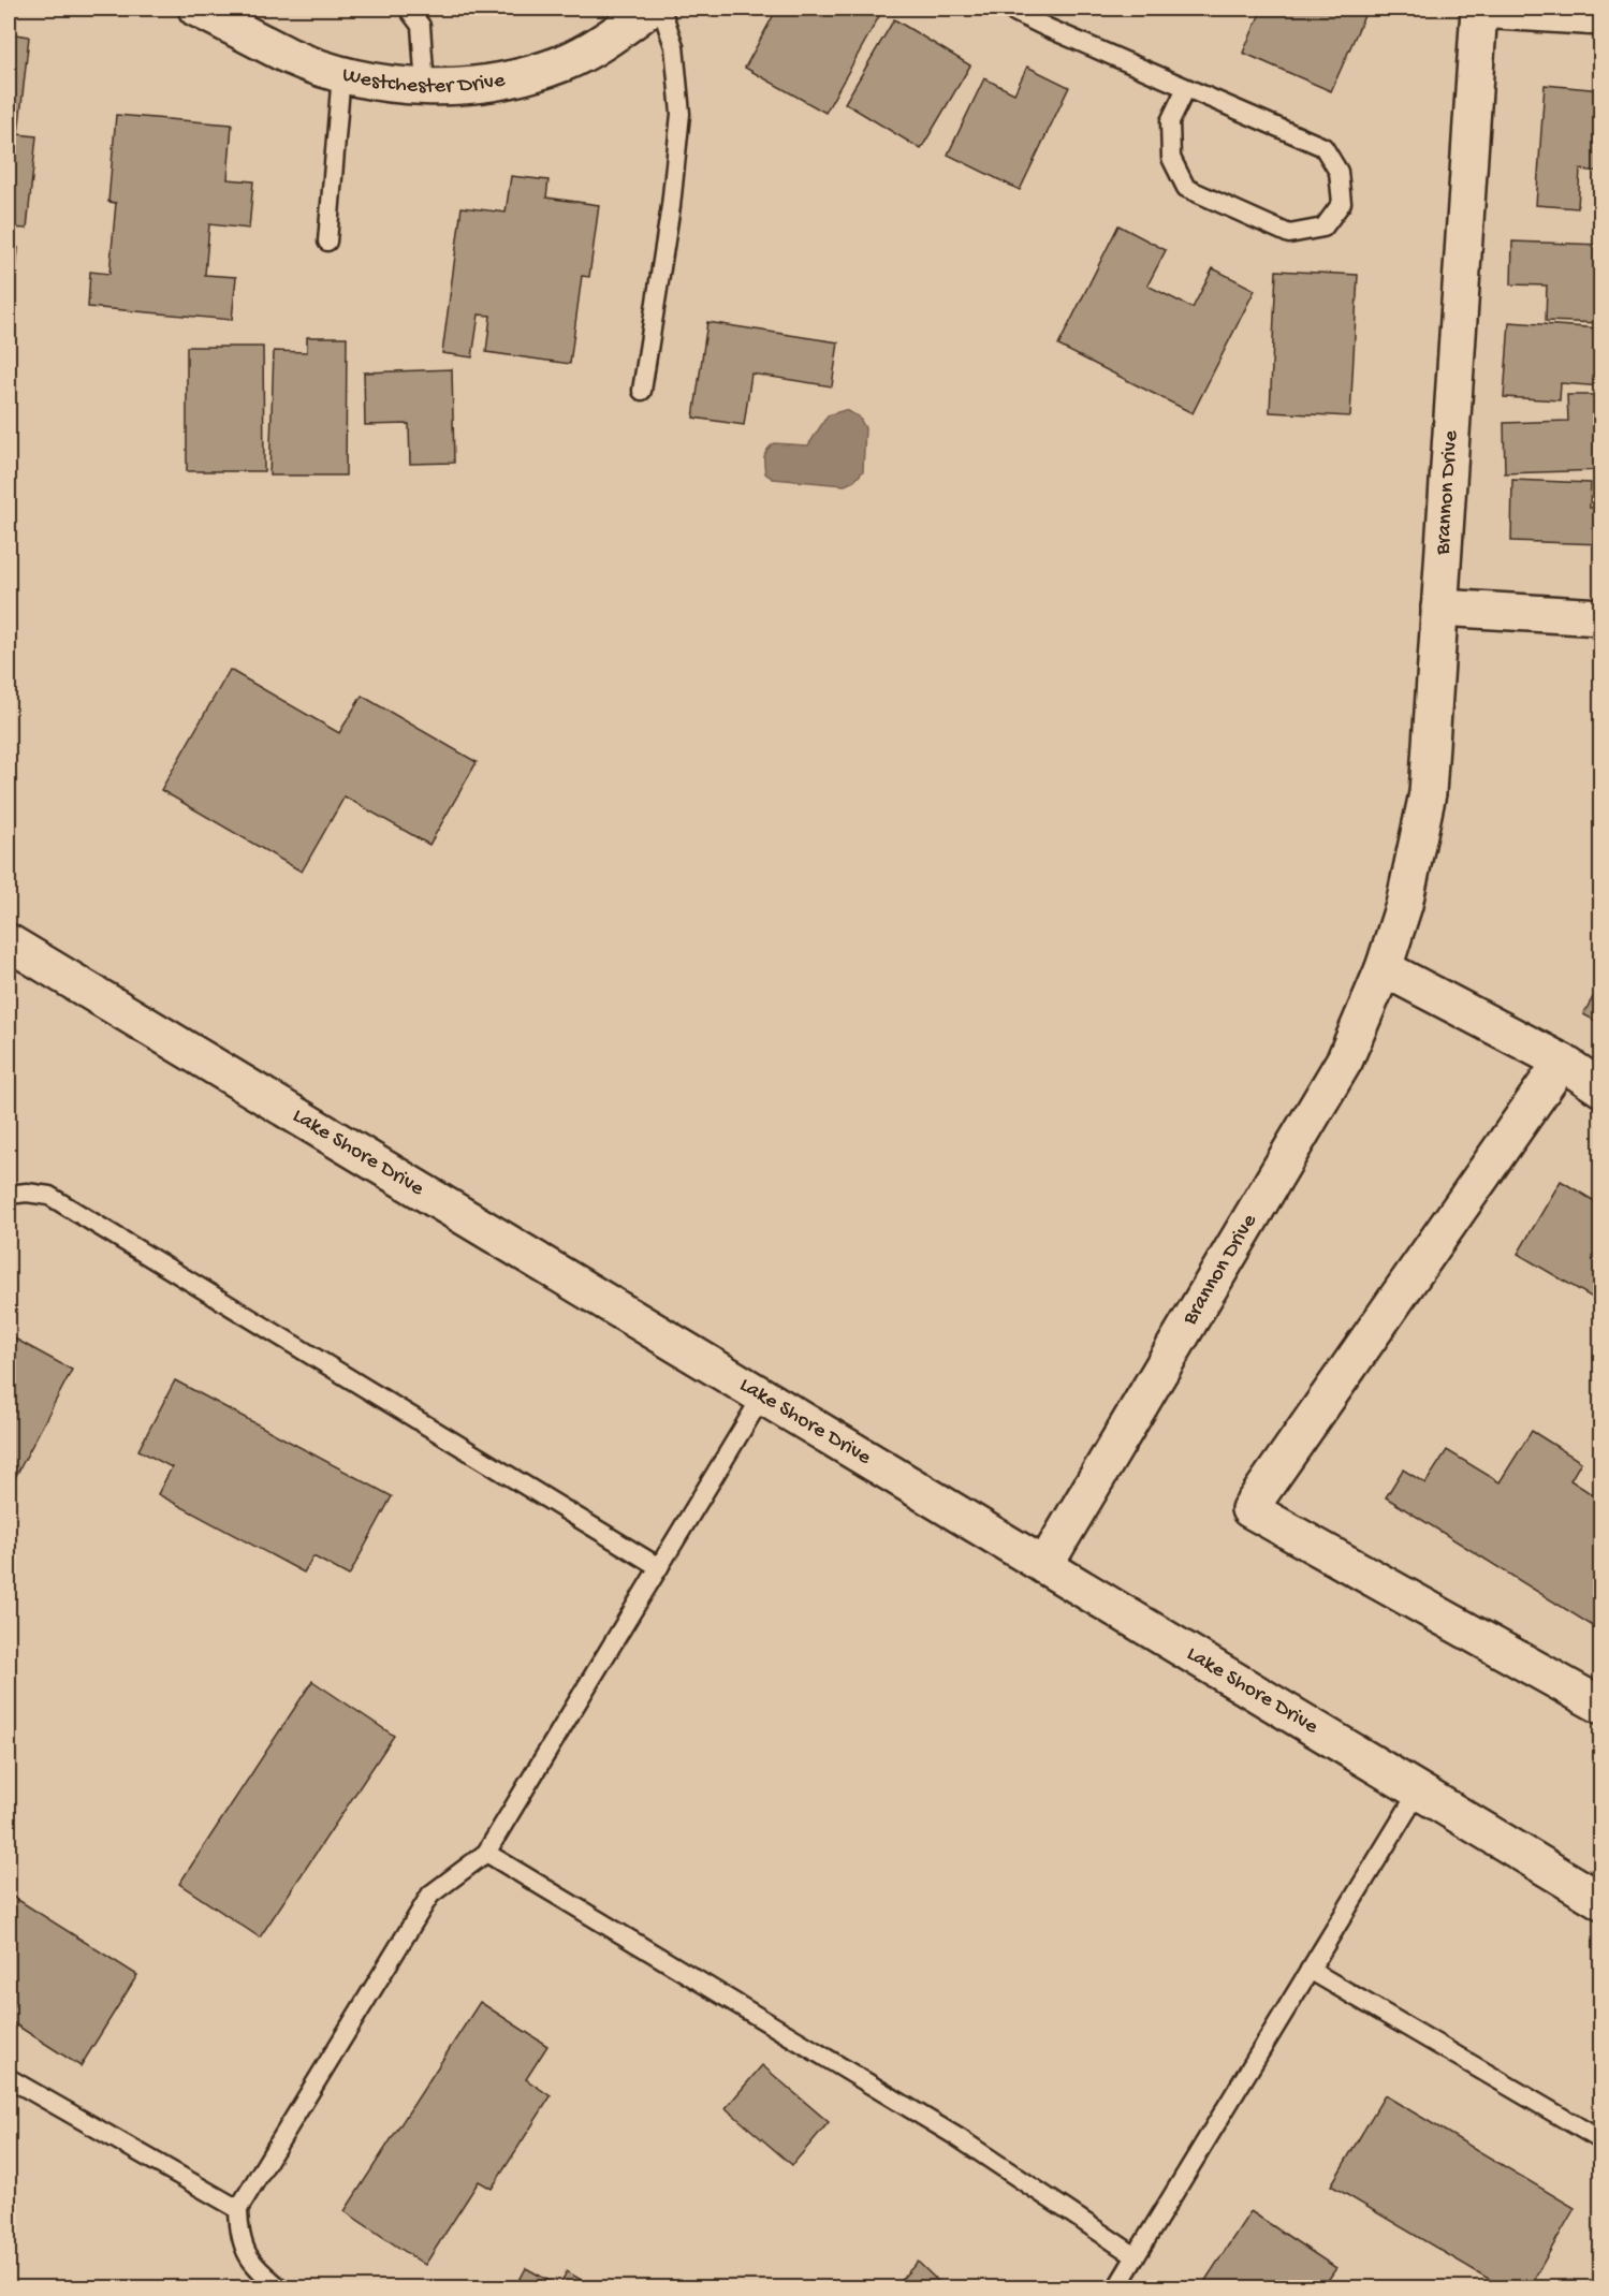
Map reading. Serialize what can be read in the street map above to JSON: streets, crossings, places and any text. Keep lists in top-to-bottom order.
{
  "streets": {
    "street": ["Westchester Drive", "Brannon Drive", "Lake Shore Drive"]
  },
  "crossings": [
    ["Brannon Drive", "Lake Shore Drive"]
  ]
}
